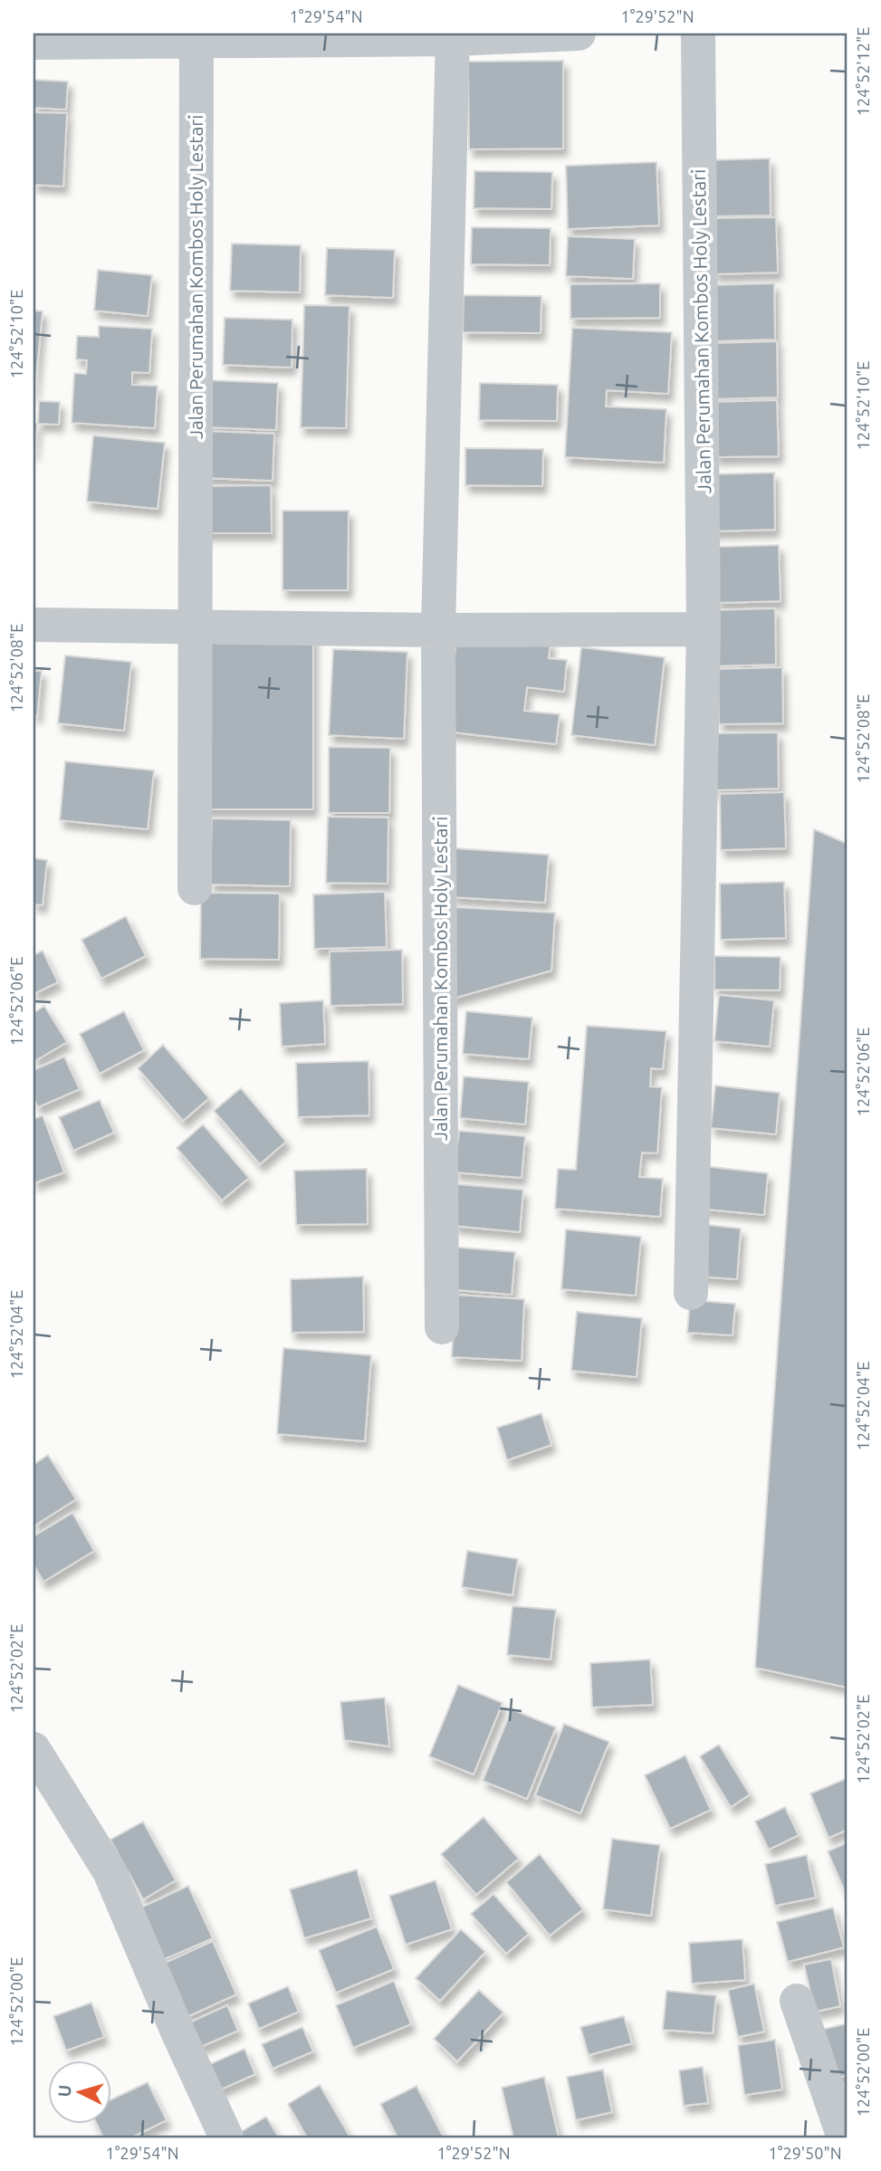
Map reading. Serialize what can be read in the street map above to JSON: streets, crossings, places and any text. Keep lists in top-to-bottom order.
{
  "streets": {
    "street": ["Jalan Perumahan Kombos Holy Lestari"]
  },
  "north": "left",
  "coordinates": [
    "1°29'54\"N",
    "1°29'52\"N",
    "124°52'12\"E",
    "124°52'10\"E",
    "124°52'08\"E",
    "124°52'06\"E",
    "124°52'04\"E",
    "124°52'02\"E",
    "124°52'00\"E",
    "1°29'50\"N"
  ]
}
